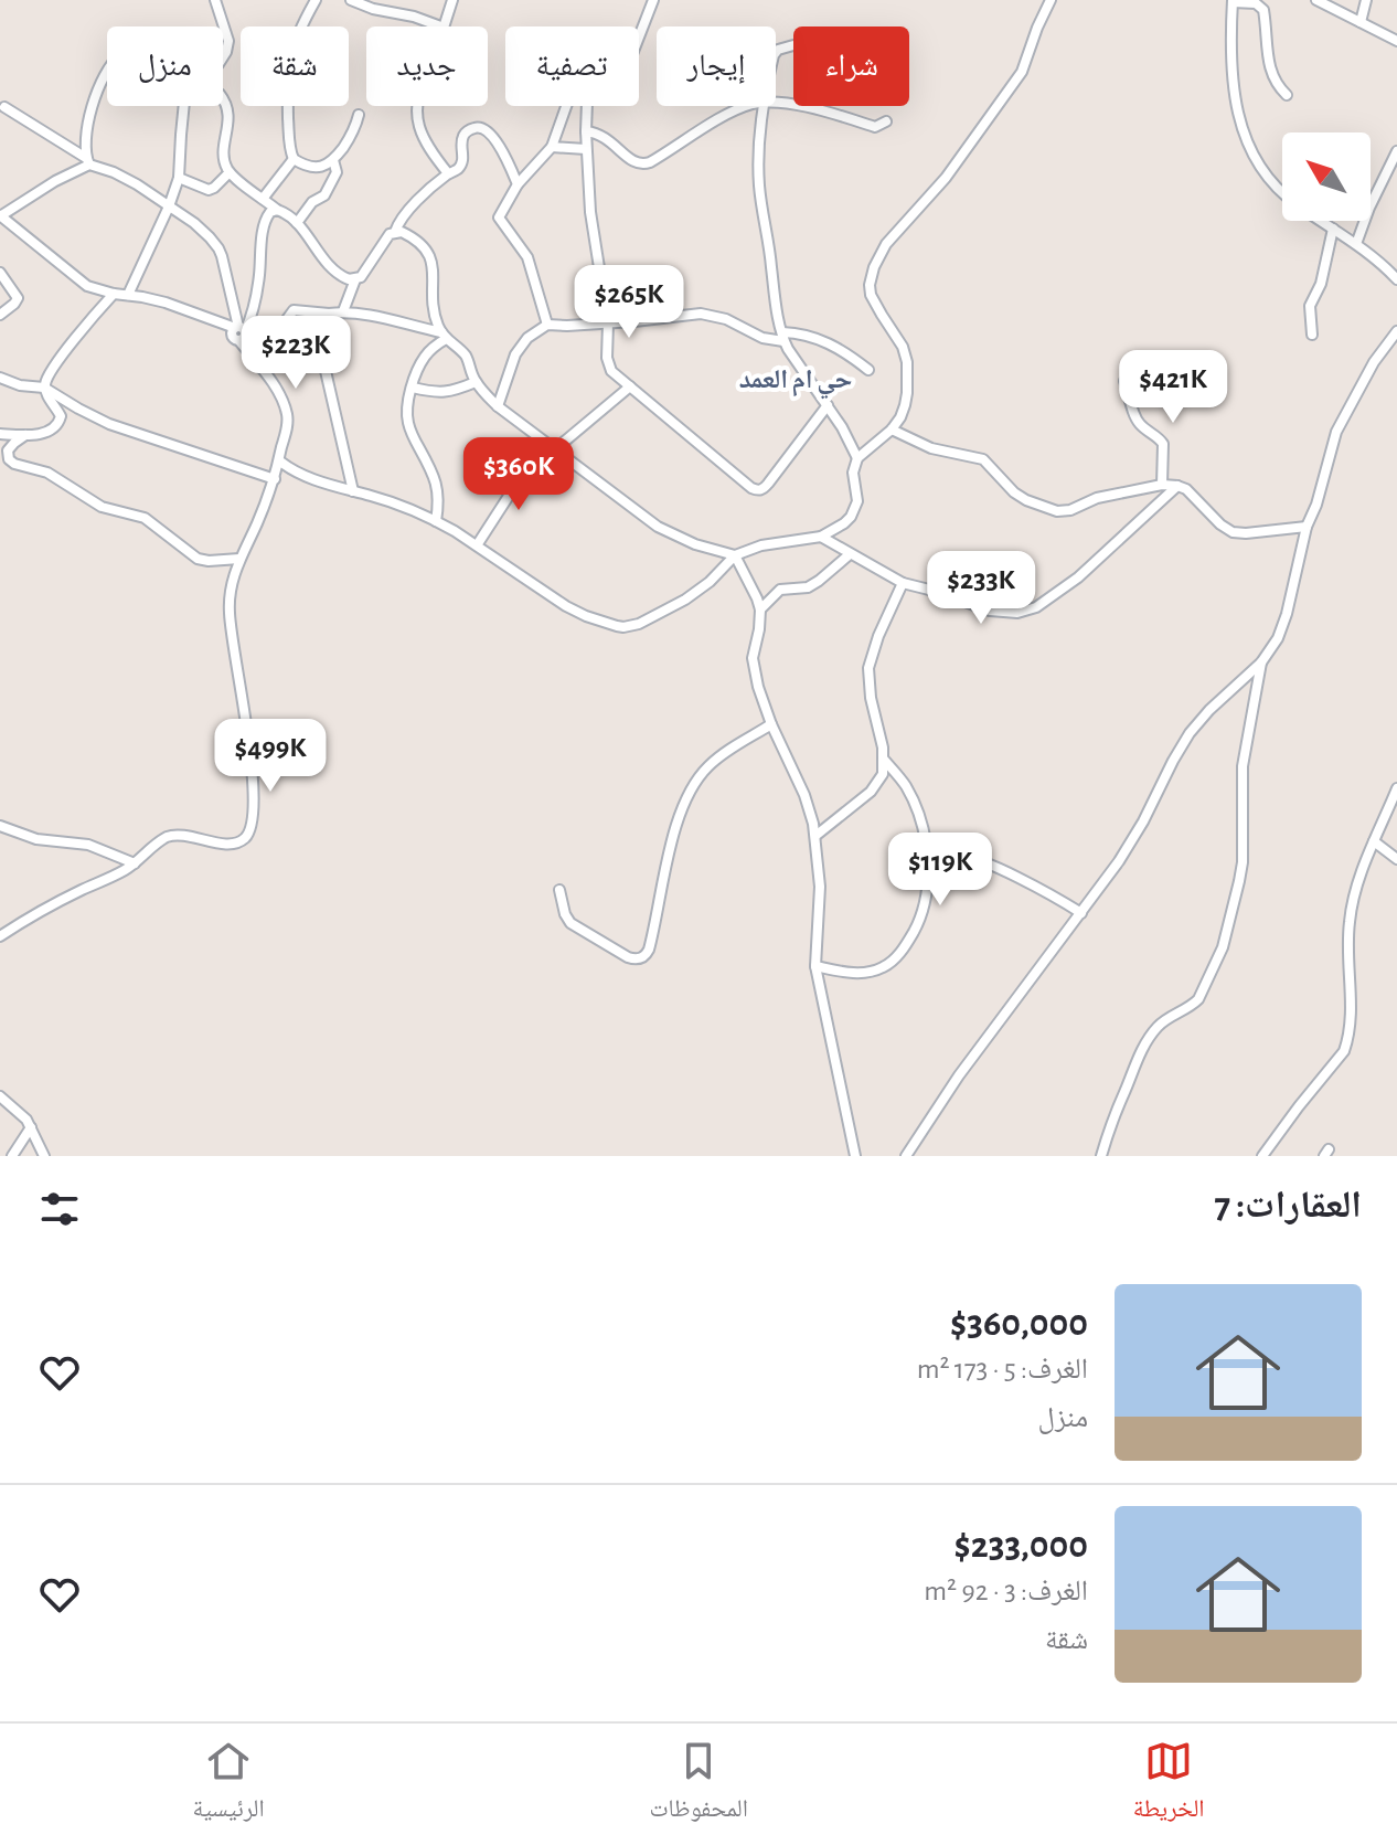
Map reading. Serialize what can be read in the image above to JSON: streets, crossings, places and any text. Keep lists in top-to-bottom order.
{
  "districts": ["حي ام العمد"],
  "north": "top left",
  "page": {
    "chip": [
      "شراء",
      "إيجار",
      "تصفية",
      "جديد",
      "شقة",
      "منزل"
    ],
    "price": [
      "$265K",
      "$223K",
      "$421K",
      "$360K",
      "$233K",
      "$499K",
      "$119K"
    ],
    "heading": "العقارات: 7",
    "list": [
      {
        "name": "$360,000",
        "note": "الغرف: 5 · 173 m² · منزل"
      },
      {
        "name": "$233,000",
        "note": "الغرف: 3 · 92 m² · شقة"
      }
    ],
    "tabs": ["الخريطة", "المحفوظات", "الرئيسية"]
  }
}
